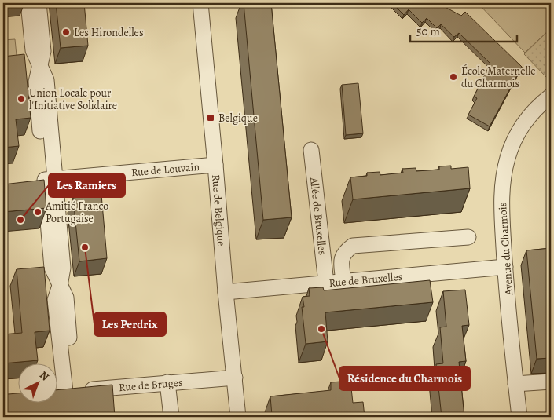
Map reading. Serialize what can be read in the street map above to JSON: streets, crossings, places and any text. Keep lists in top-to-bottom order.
{
  "streets": {
    "street": [
      "Rue de Louvain",
      "Rue de Belgique",
      "Allée de Bruxelles",
      "Avenue du Charmois",
      "Rue de Bruxelles",
      "Rue de Bruges"
    ]
  },
  "crossings": [
    ["Rue de Louvain", "Rue de Belgique"],
    ["Rue de Belgique", "Rue de Bruxelles"],
    ["Rue de Belgique", "Rue de Bruges"],
    ["Allée de Bruxelles", "Rue de Bruxelles"],
    ["Avenue du Charmois", "Rue de Bruxelles"]
  ],
  "places": {
    "other": [
      "Les Hirondelles",
      "École Maternelle du Charmois",
      "Union Locale pour l'Initiative Solidaire",
      "Amitié Franco Portugaise",
      "Les Ramiers",
      "Les Perdrix",
      "Résidence du Charmois"
    ],
    "transit": ["Belgique"]
  },
  "scale_bar": "50 m",
  "north": "top right"
}
